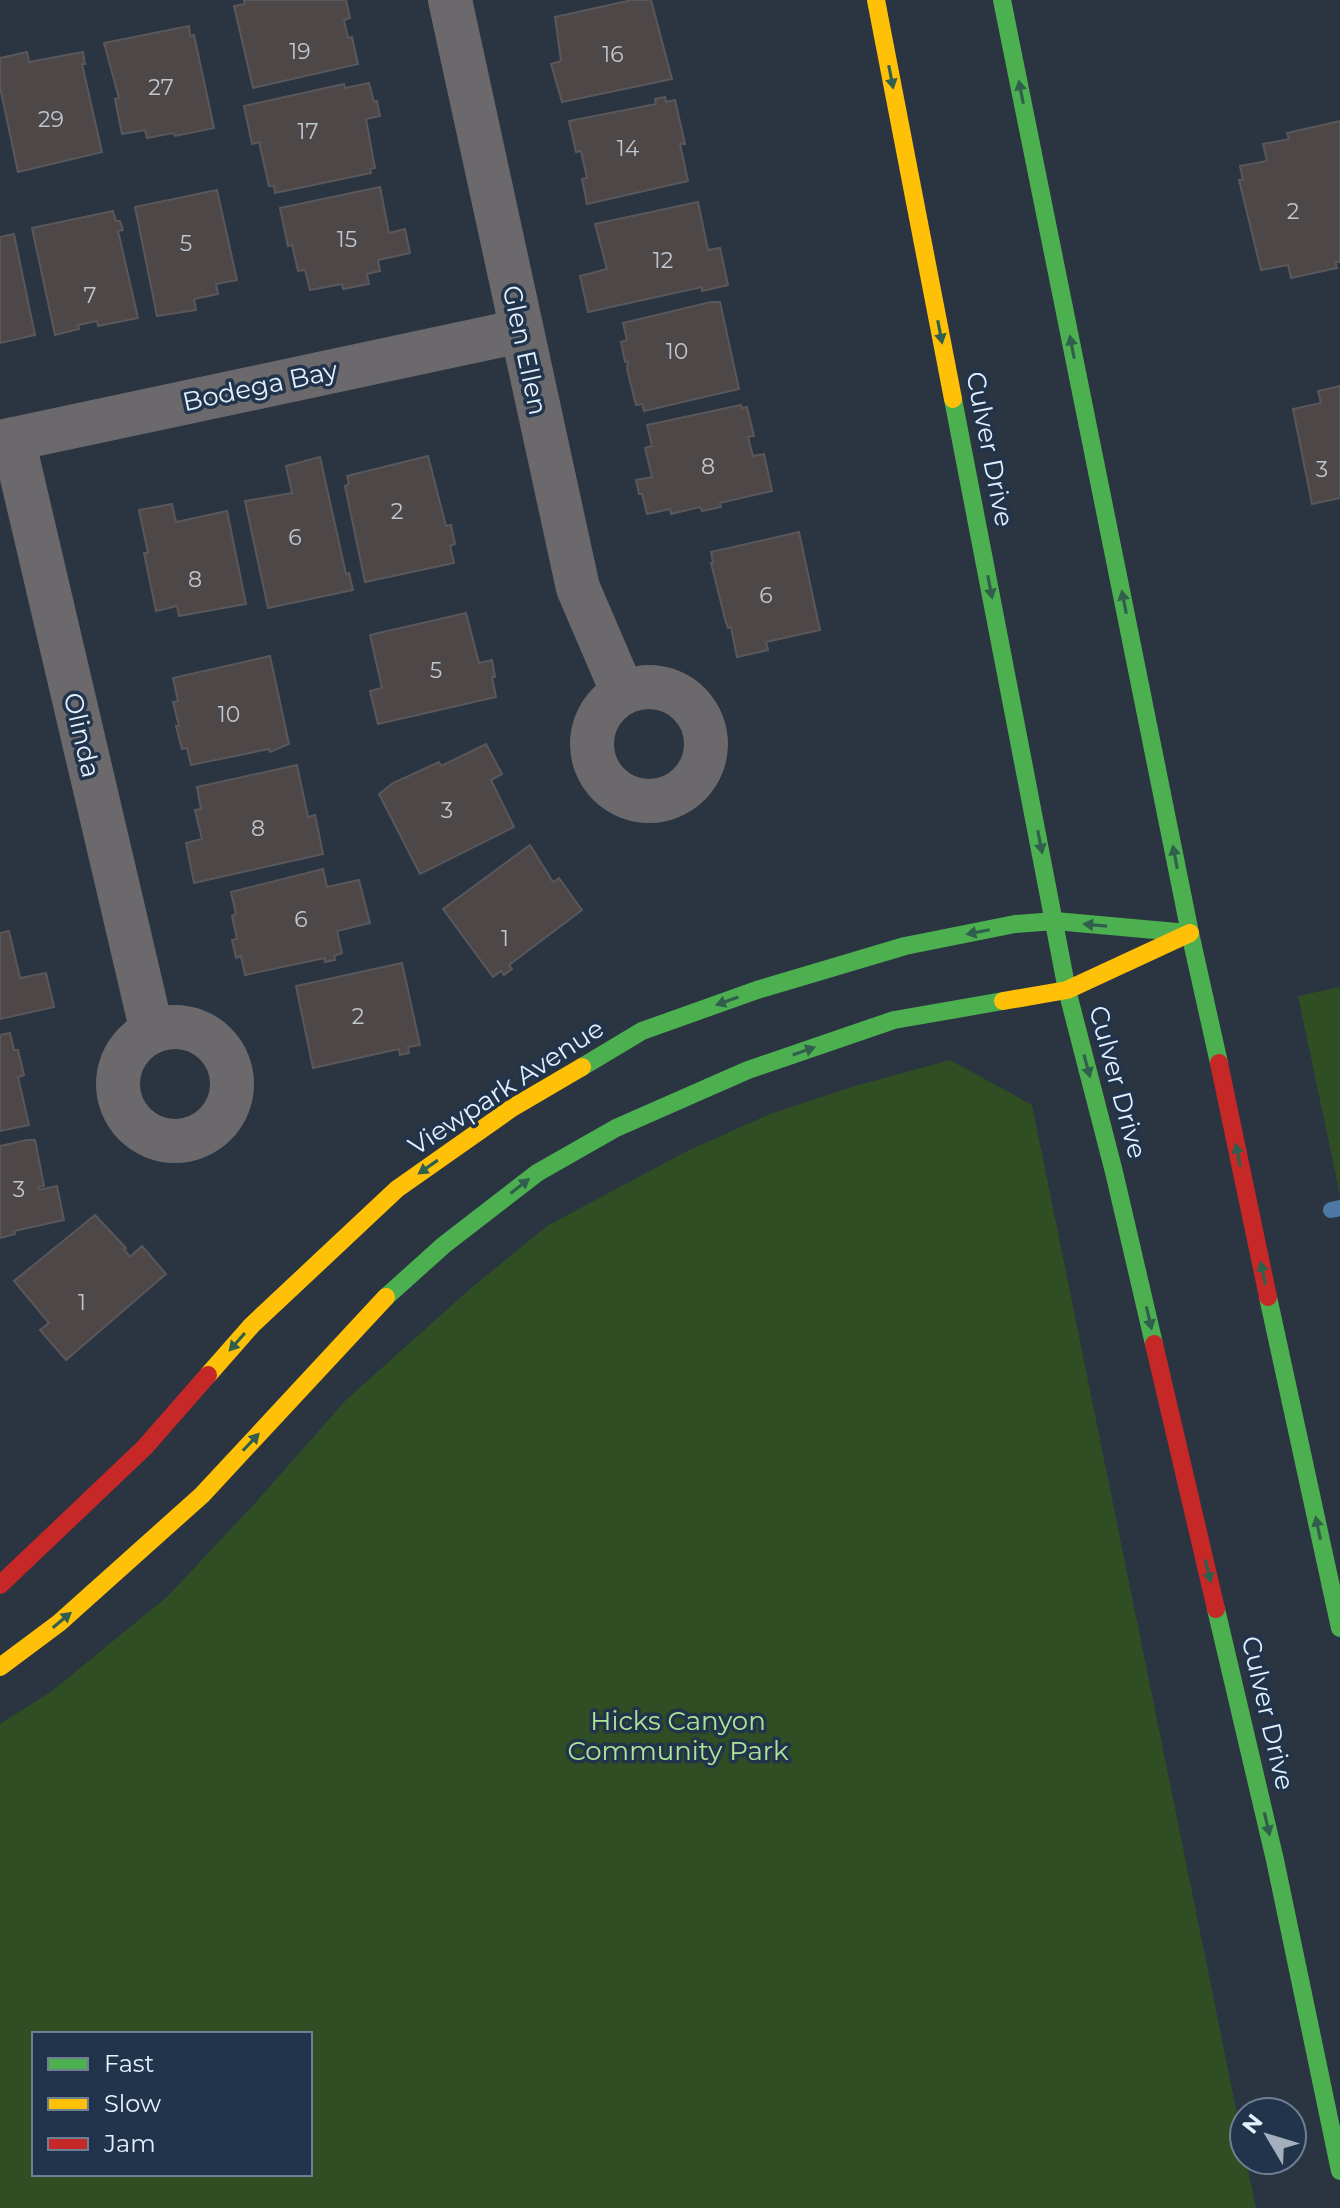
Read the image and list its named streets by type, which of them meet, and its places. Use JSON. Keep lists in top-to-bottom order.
{
  "streets": {
    "main road": ["Culver Drive", "Viewpark Avenue"],
    "street": ["Glen Ellen", "Bodega Bay", "Olinda"]
  },
  "crossings": [
    ["Glen Ellen", "Bodega Bay"],
    ["Bodega Bay", "Olinda"],
    ["Culver Drive", "Viewpark Avenue"]
  ],
  "parks": ["Hicks Canyon Community Park"],
  "house_numbers": [
    "19",
    "16",
    "27",
    "29",
    "17",
    "14",
    "2",
    "15",
    "5",
    "12",
    "7",
    "10",
    "8",
    "3",
    "2",
    "6",
    "8",
    "6",
    "5",
    "10",
    "3",
    "8",
    "6",
    "1",
    "2",
    "3",
    "1"
  ],
  "legend": ["Fast", "Slow", "Jam"],
  "north": "top left"
}
